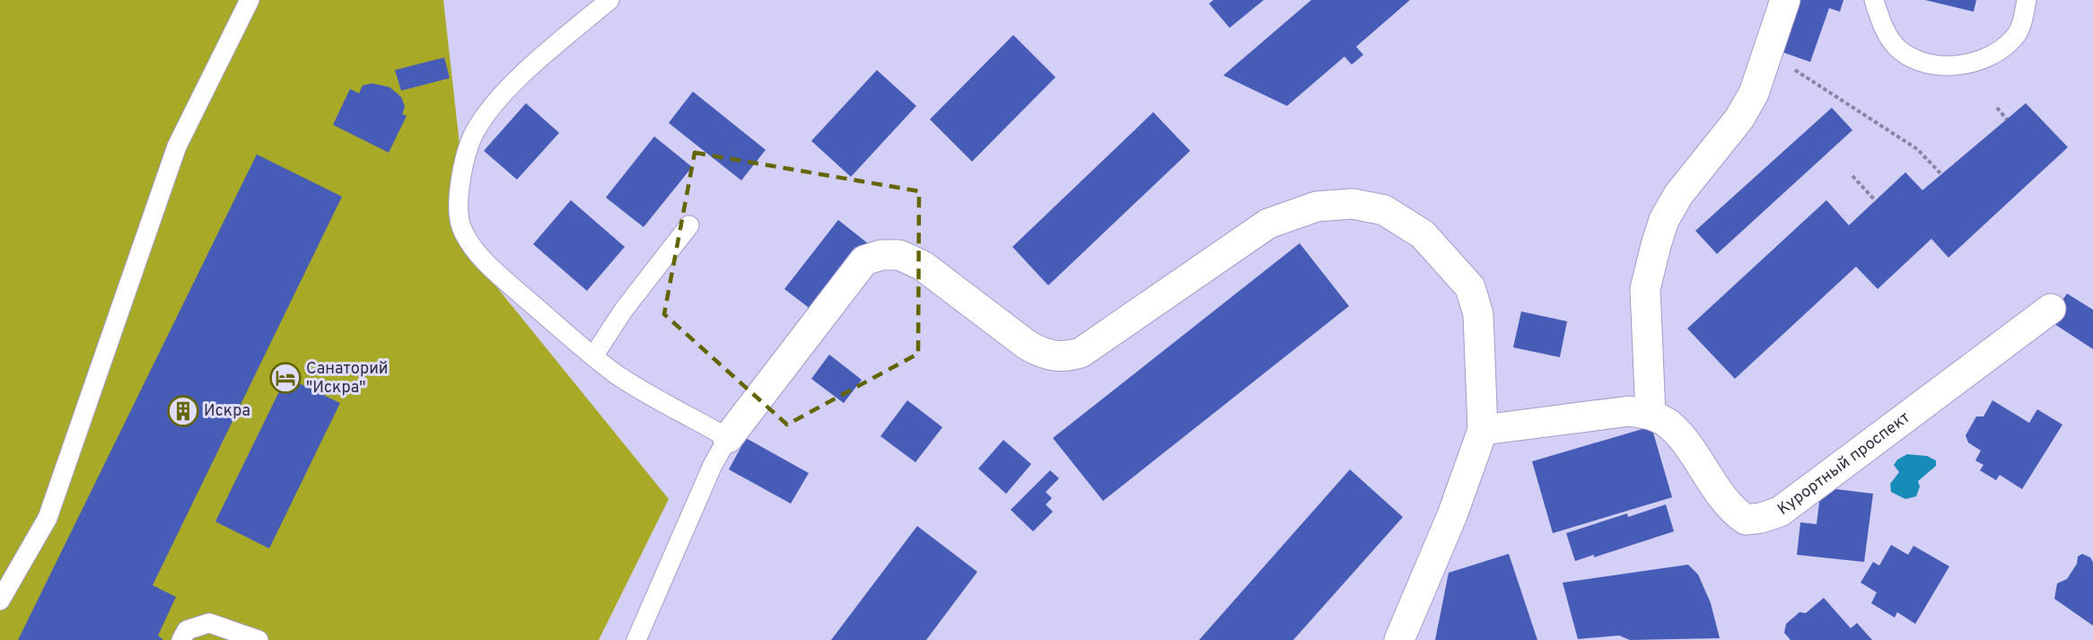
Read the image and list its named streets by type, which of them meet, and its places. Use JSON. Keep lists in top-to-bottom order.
{
  "streets": {
    "street": ["Курортный проспект"]
  },
  "places": {
    "hotel": ["Санаторий \"Искра\""],
    "building": ["Искра"]
  }
}
